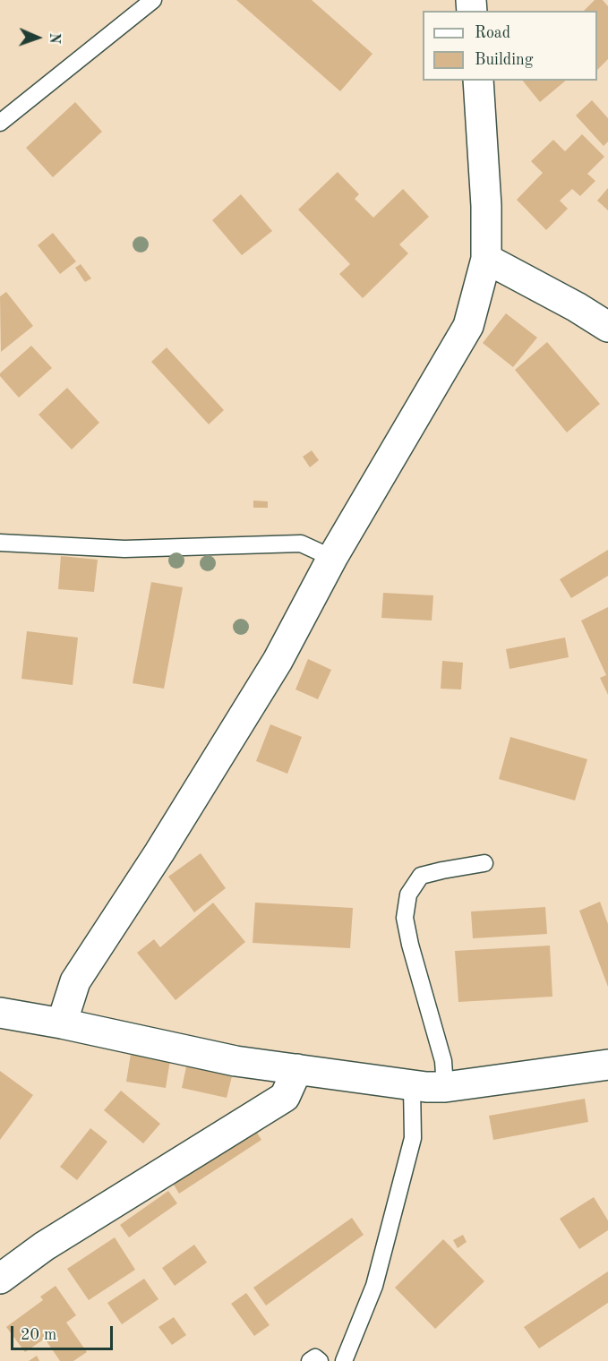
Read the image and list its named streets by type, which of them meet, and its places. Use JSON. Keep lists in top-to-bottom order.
{
  "legend": ["Road", "Building"],
  "scale_bar": "20 m",
  "north": "right"
}
